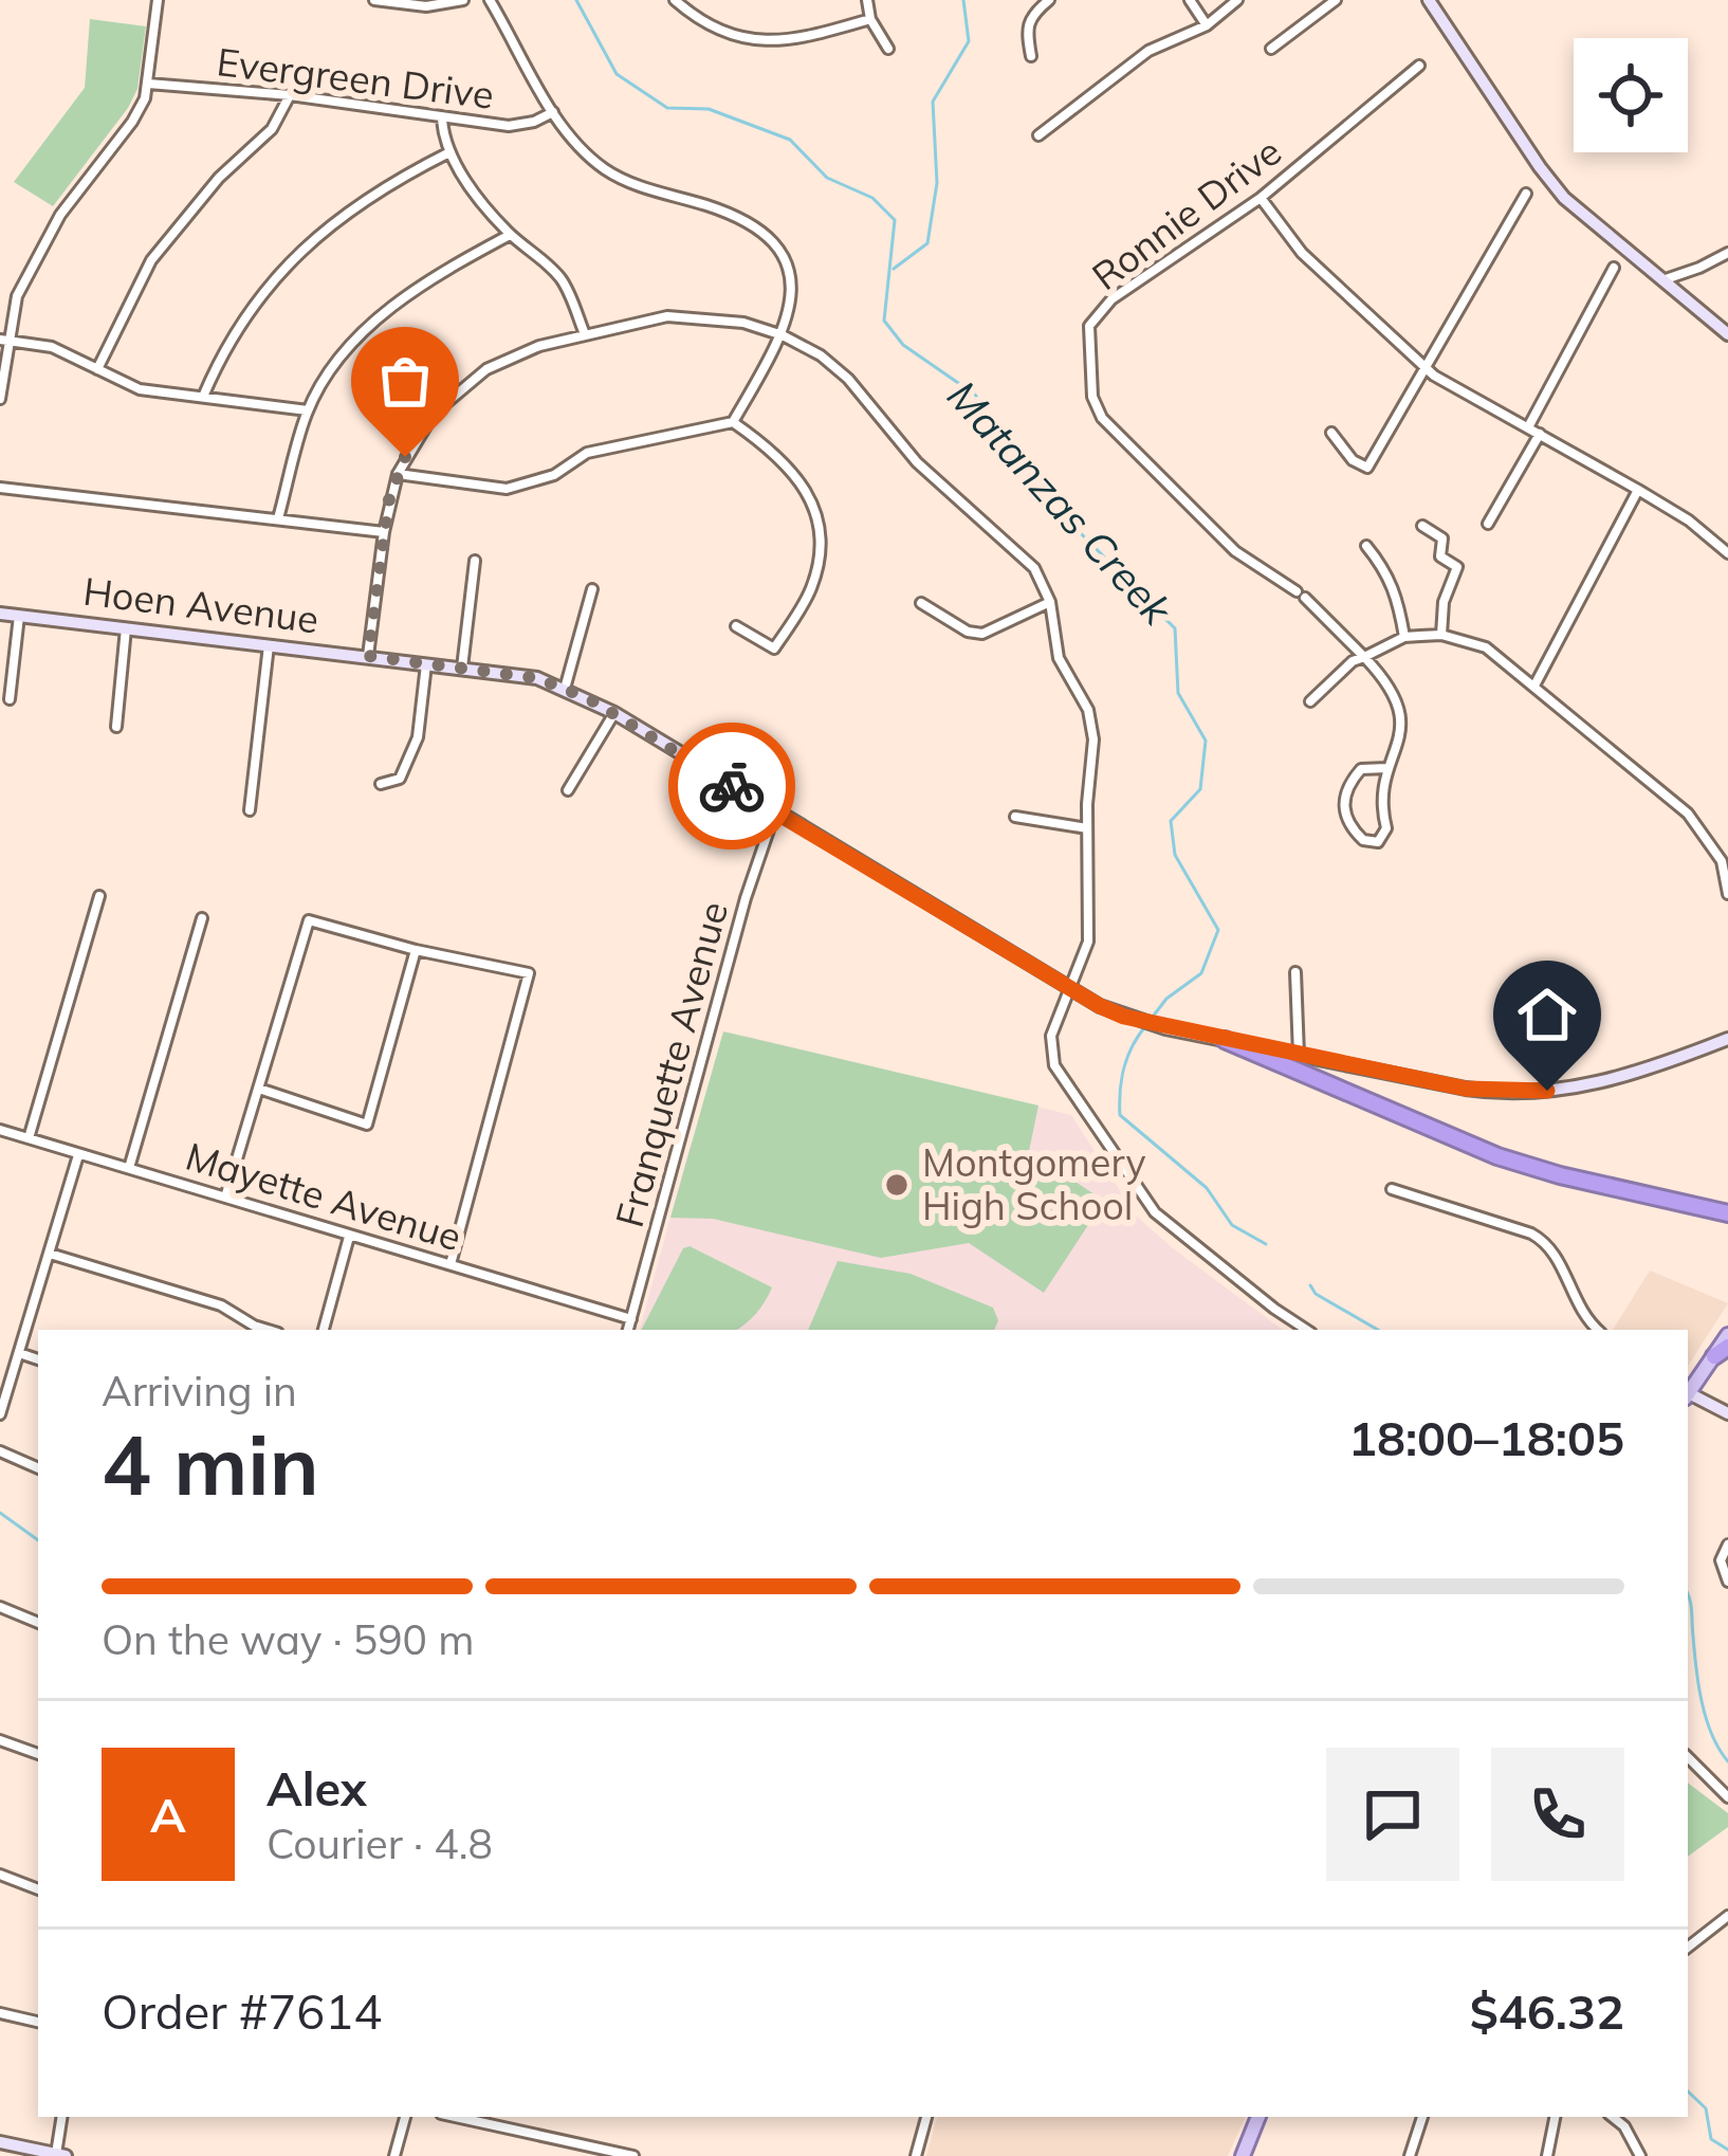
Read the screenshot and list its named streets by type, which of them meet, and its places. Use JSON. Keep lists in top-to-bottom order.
{
  "streets": {
    "street": [
      "Evergreen Drive",
      "Ronnie Drive",
      "Hoen Avenue",
      "Franquette Avenue",
      "Mayette Avenue"
    ]
  },
  "crossings": [
    ["Hoen Avenue", "Franquette Avenue"],
    ["Franquette Avenue", "Mayette Avenue"]
  ],
  "water": ["Matanzas Creek"],
  "places": ["Montgomery High School"],
  "page": {
    "heading": ["4 min", "Arriving in", "18:00–18:05"],
    "panel": [
      "Alex",
      "Courier · 4.8",
      "Order #7614",
      "$46.32"
    ],
    "bar": "On the way · 590 m",
    "round": "A"
  }
}
